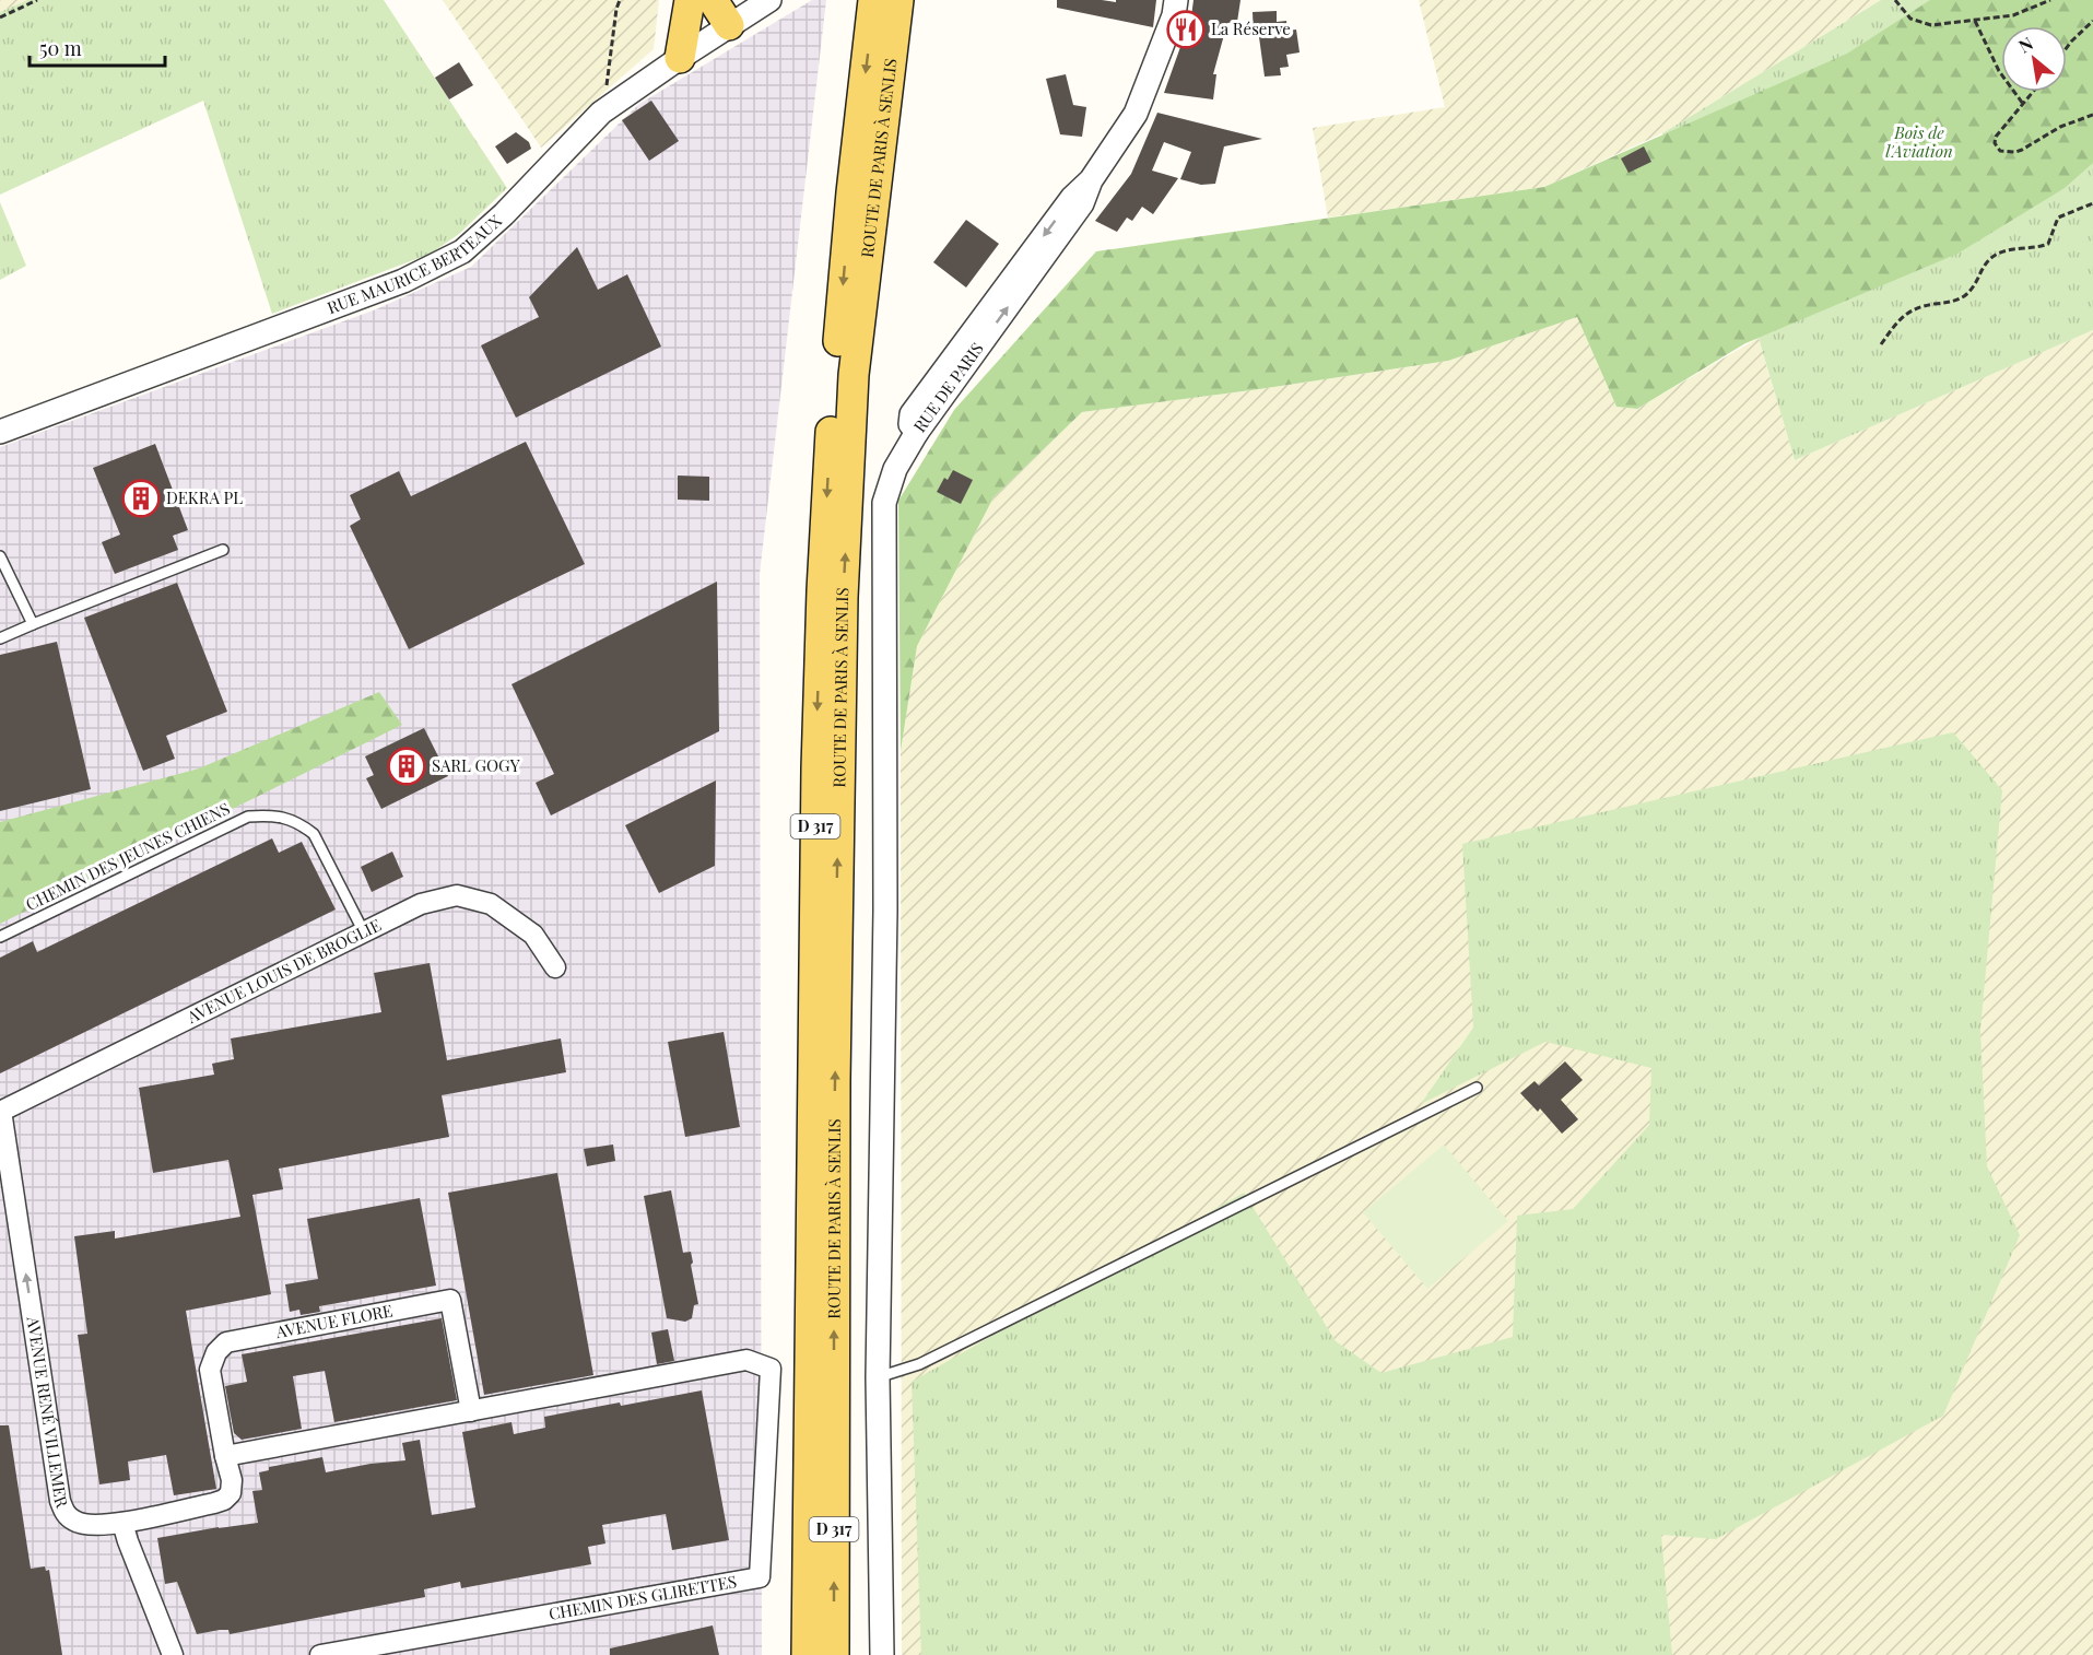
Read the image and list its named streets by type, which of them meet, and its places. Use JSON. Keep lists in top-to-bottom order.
{
  "streets": {
    "main road": ["ROUTE DE PARIS À SENLIS", "D 317"],
    "street": [
      "RUE MAURICE BERTEAUX",
      "RUE DE PARIS",
      "AVENUE LOUIS DE BROGLIE",
      "AVENUE FLORE",
      "AVENUE RENÉ VILLEMER",
      "CHEMIN DES GLIRETTES"
    ],
    "lane": ["CHEMIN DES JEUNES CHIENS"]
  },
  "crossings": [
    ["CHEMIN DES JEUNES CHIENS", "AVENUE LOUIS DE BROGLIE"],
    ["AVENUE LOUIS DE BROGLIE", "AVENUE RENÉ VILLEMER"],
    ["AVENUE FLORE", "AVENUE RENÉ VILLEMER"],
    ["AVENUE FLORE", "CHEMIN DES GLIRETTES"]
  ],
  "one_way": ["AVENUE RENÉ VILLEMER"],
  "parks": ["Bois de l'Aviation"],
  "places": {
    "restaurant": ["La Réserve"],
    "building": ["DEKRA PL", "SARL GOGY"]
  },
  "scale_bar": "50 m",
  "north": "top left"
}
